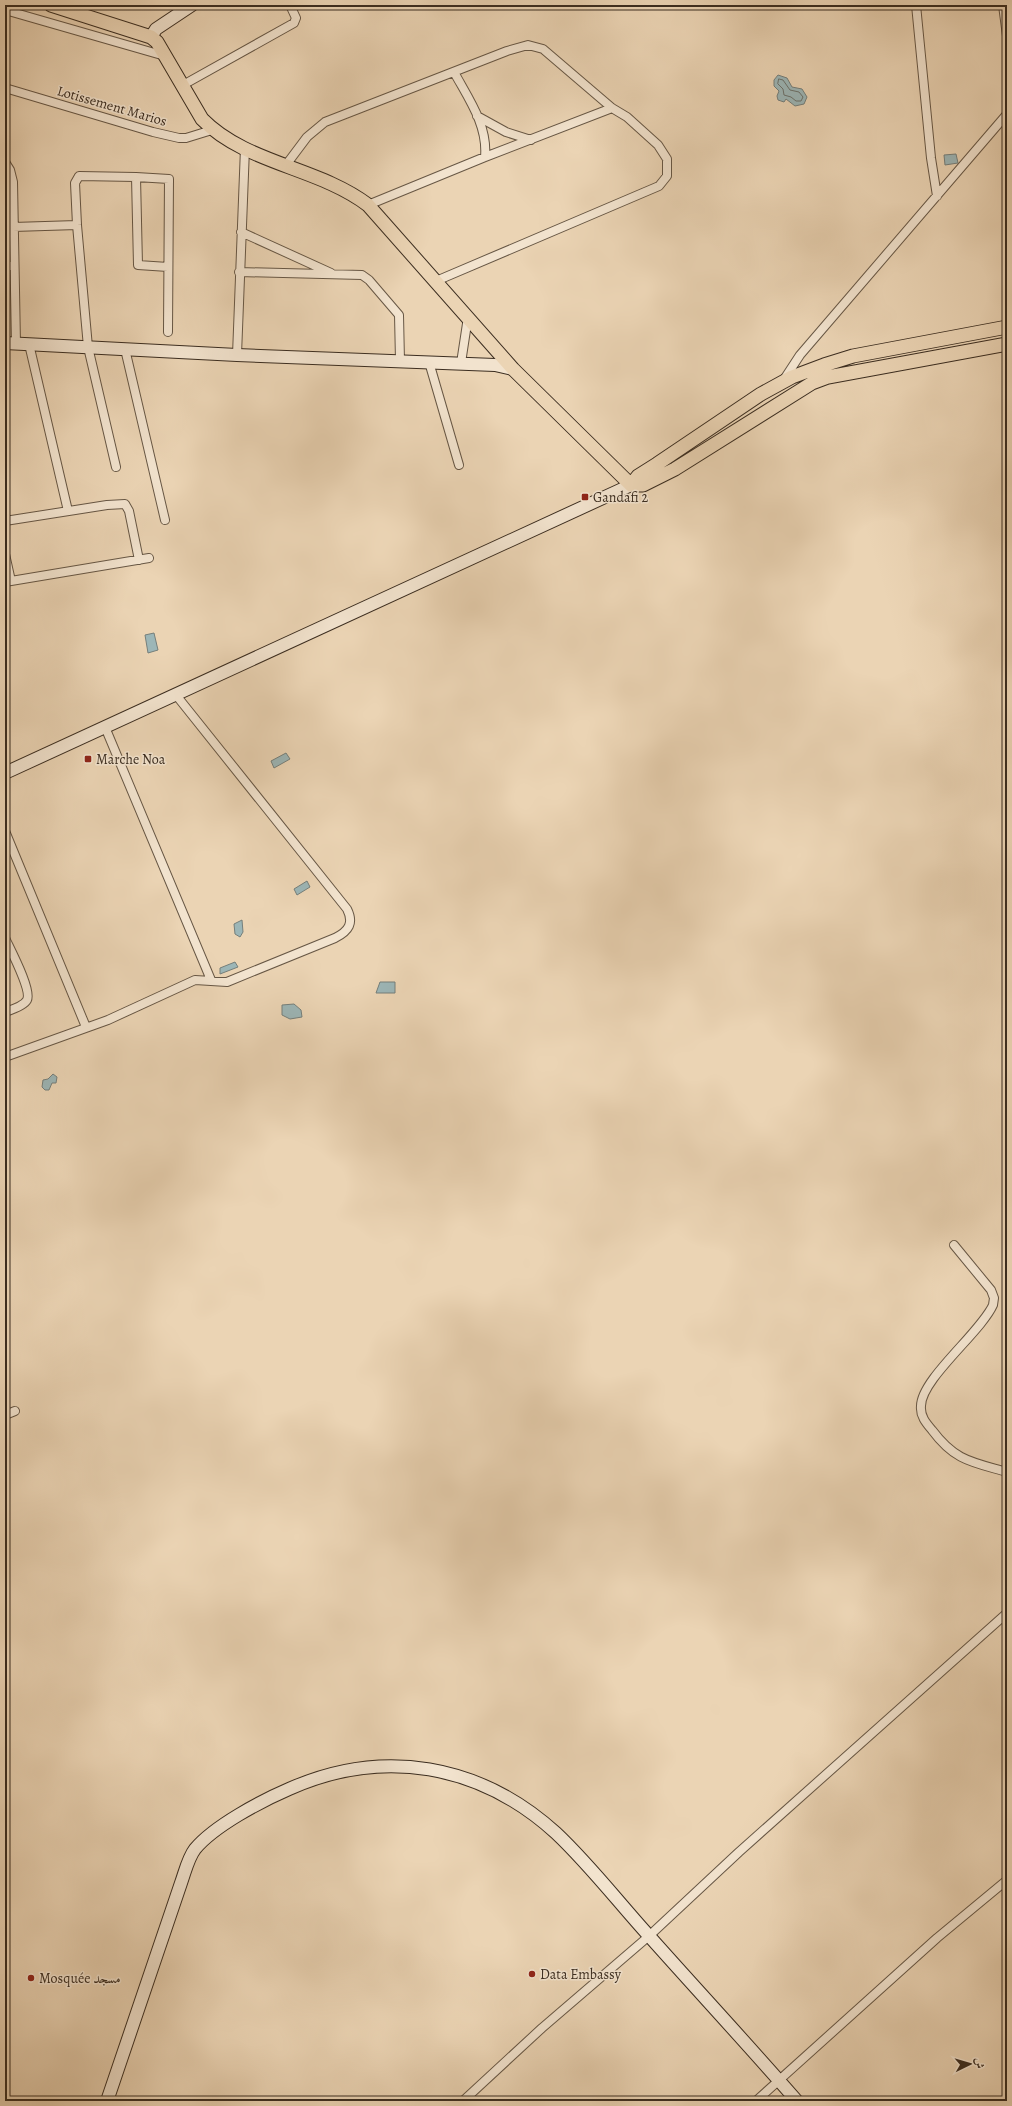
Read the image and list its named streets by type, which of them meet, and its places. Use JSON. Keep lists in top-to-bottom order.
{
  "streets": {
    "street": ["Lotissement Marios"]
  },
  "places": {
    "transit": ["Gandafi 2", "Marche Noa"],
    "other": ["Data Embassy", "Mosquée مسجد"]
  },
  "north": "right"
}
